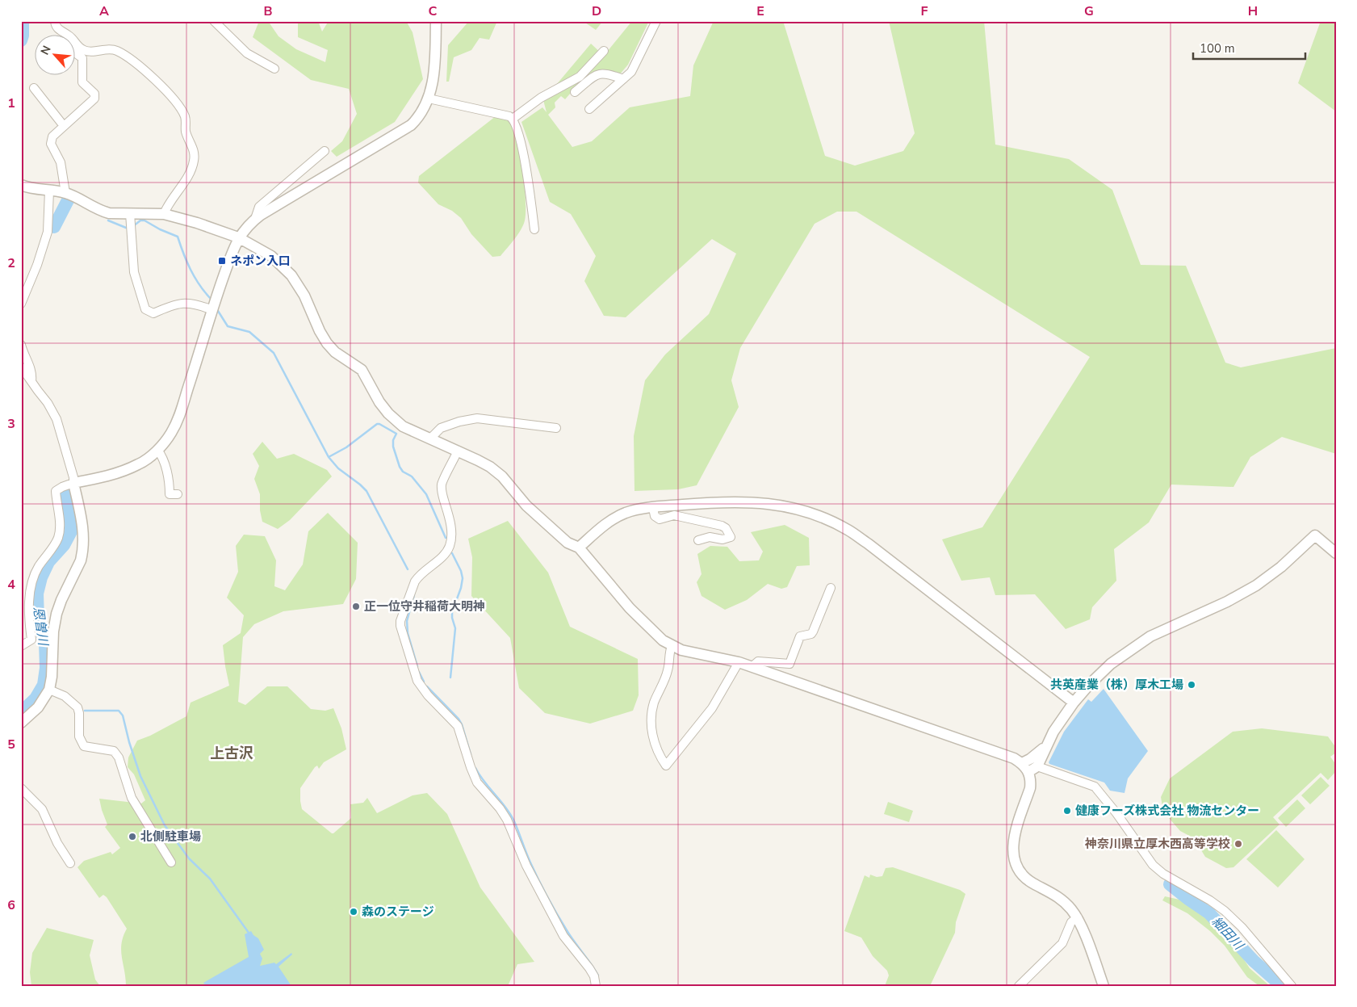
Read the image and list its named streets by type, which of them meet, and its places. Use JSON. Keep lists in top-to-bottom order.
{
  "districts": ["上古沢"],
  "water": ["恩曽川", "細田川"],
  "places": {
    "transit": ["ネポン入口"],
    "other": [
      "正一位守井稲荷大明神",
      "共英産業（株）厚木工場",
      "健康フーズ株式会社 物流センター",
      "北側駐車場",
      "神奈川県立厚木西高等学校",
      "森のステージ"
    ]
  },
  "scale_bar": "100 m",
  "north": "top left",
  "grid": {
    "columns": [
      "A",
      "B",
      "C",
      "D",
      "E",
      "F",
      "G",
      "H"
    ],
    "rows": [
      "1",
      "2",
      "3",
      "4",
      "5",
      "6"
    ]
  }
}
